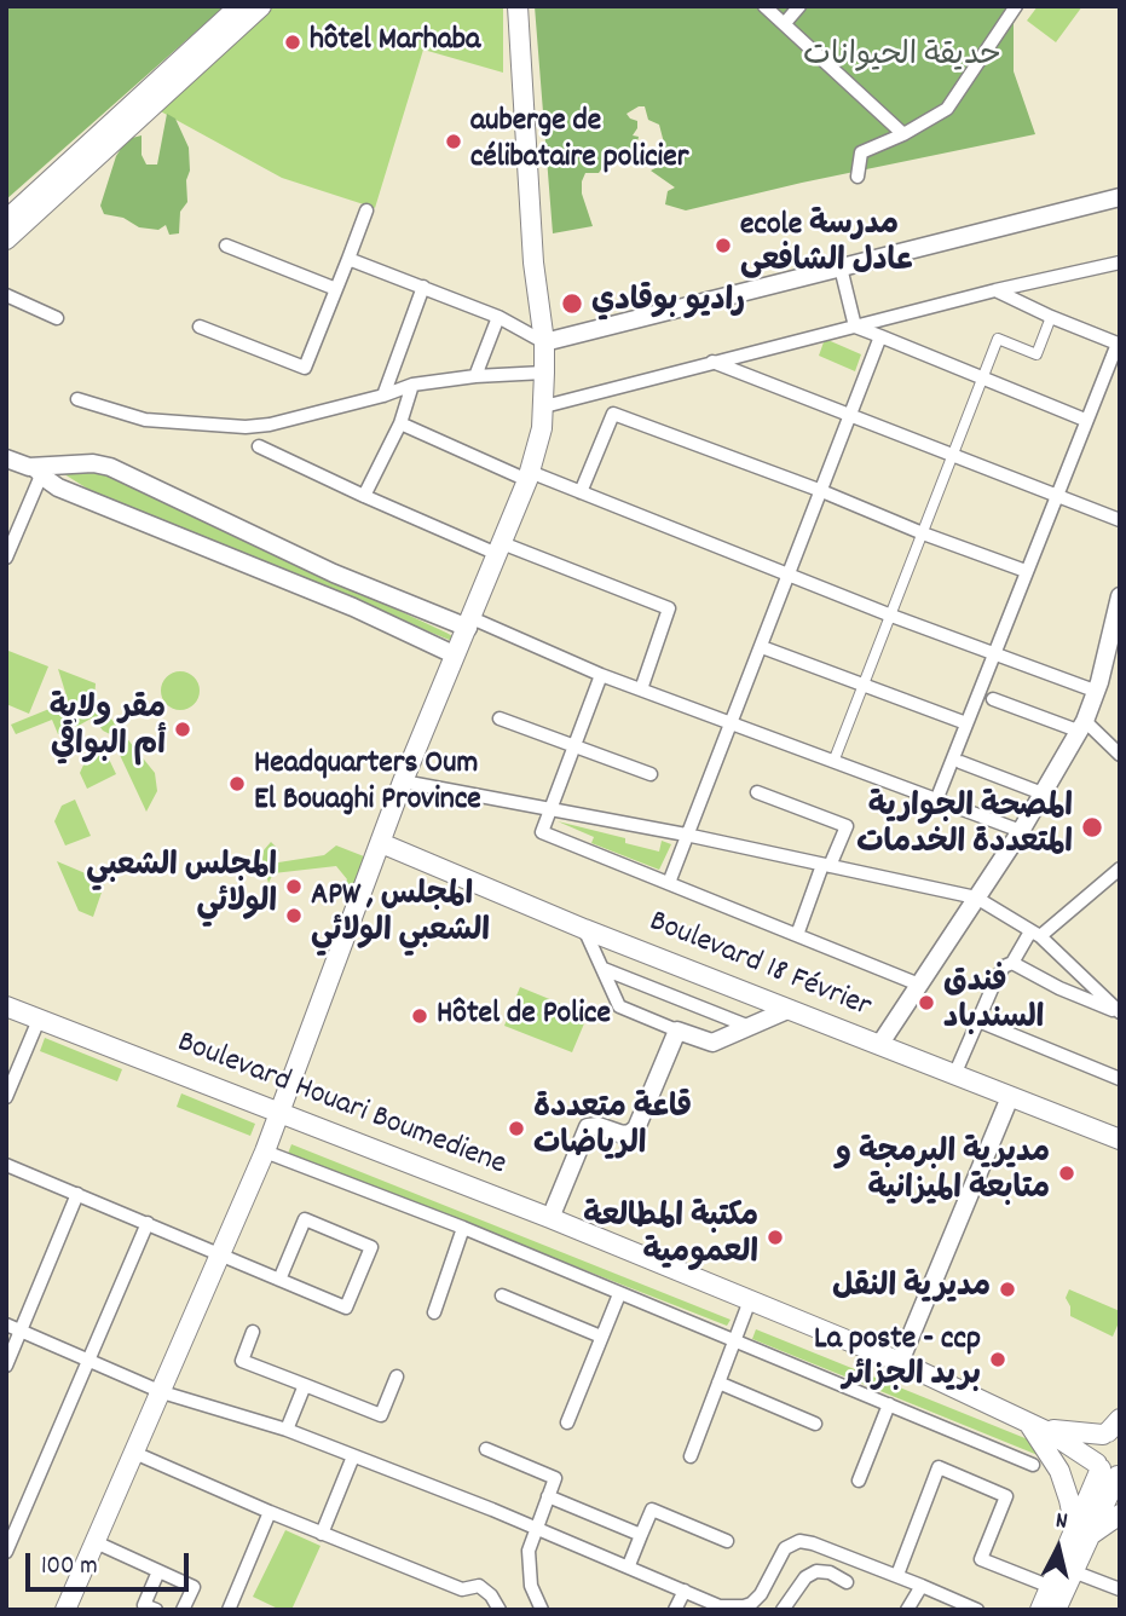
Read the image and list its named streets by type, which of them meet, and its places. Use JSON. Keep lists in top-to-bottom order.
{
  "streets": {
    "main road": ["Boulevard 18 Février", "Boulevard Houari Boumediene"]
  },
  "parks": ["حديقة الحيوانات"],
  "places": [
    "hôtel Marhaba",
    "auberge de célibataire policier",
    "ecole مدرسة عادل الشافعى",
    "راديو بوقادي",
    "مقر ولاية أم البواقي",
    "Headquarters Oum El Bouaghi Province",
    "المصحة الجوارية المتعددة الخدمات",
    "المجلس الشعبي الولائي",
    "APW , المجلس الشعبي الولائي",
    "فندق السندباد",
    "Hôtel de Police",
    "قاعة متعددة الرياضات",
    "مديرية البرمجة و متابعة الميزانية",
    "مكتبة المطالعة العمومية",
    "مديرية النقل",
    "La poste - ccp بريد الجزائر"
  ],
  "scale_bar": "100 m",
  "north": "top"
}
